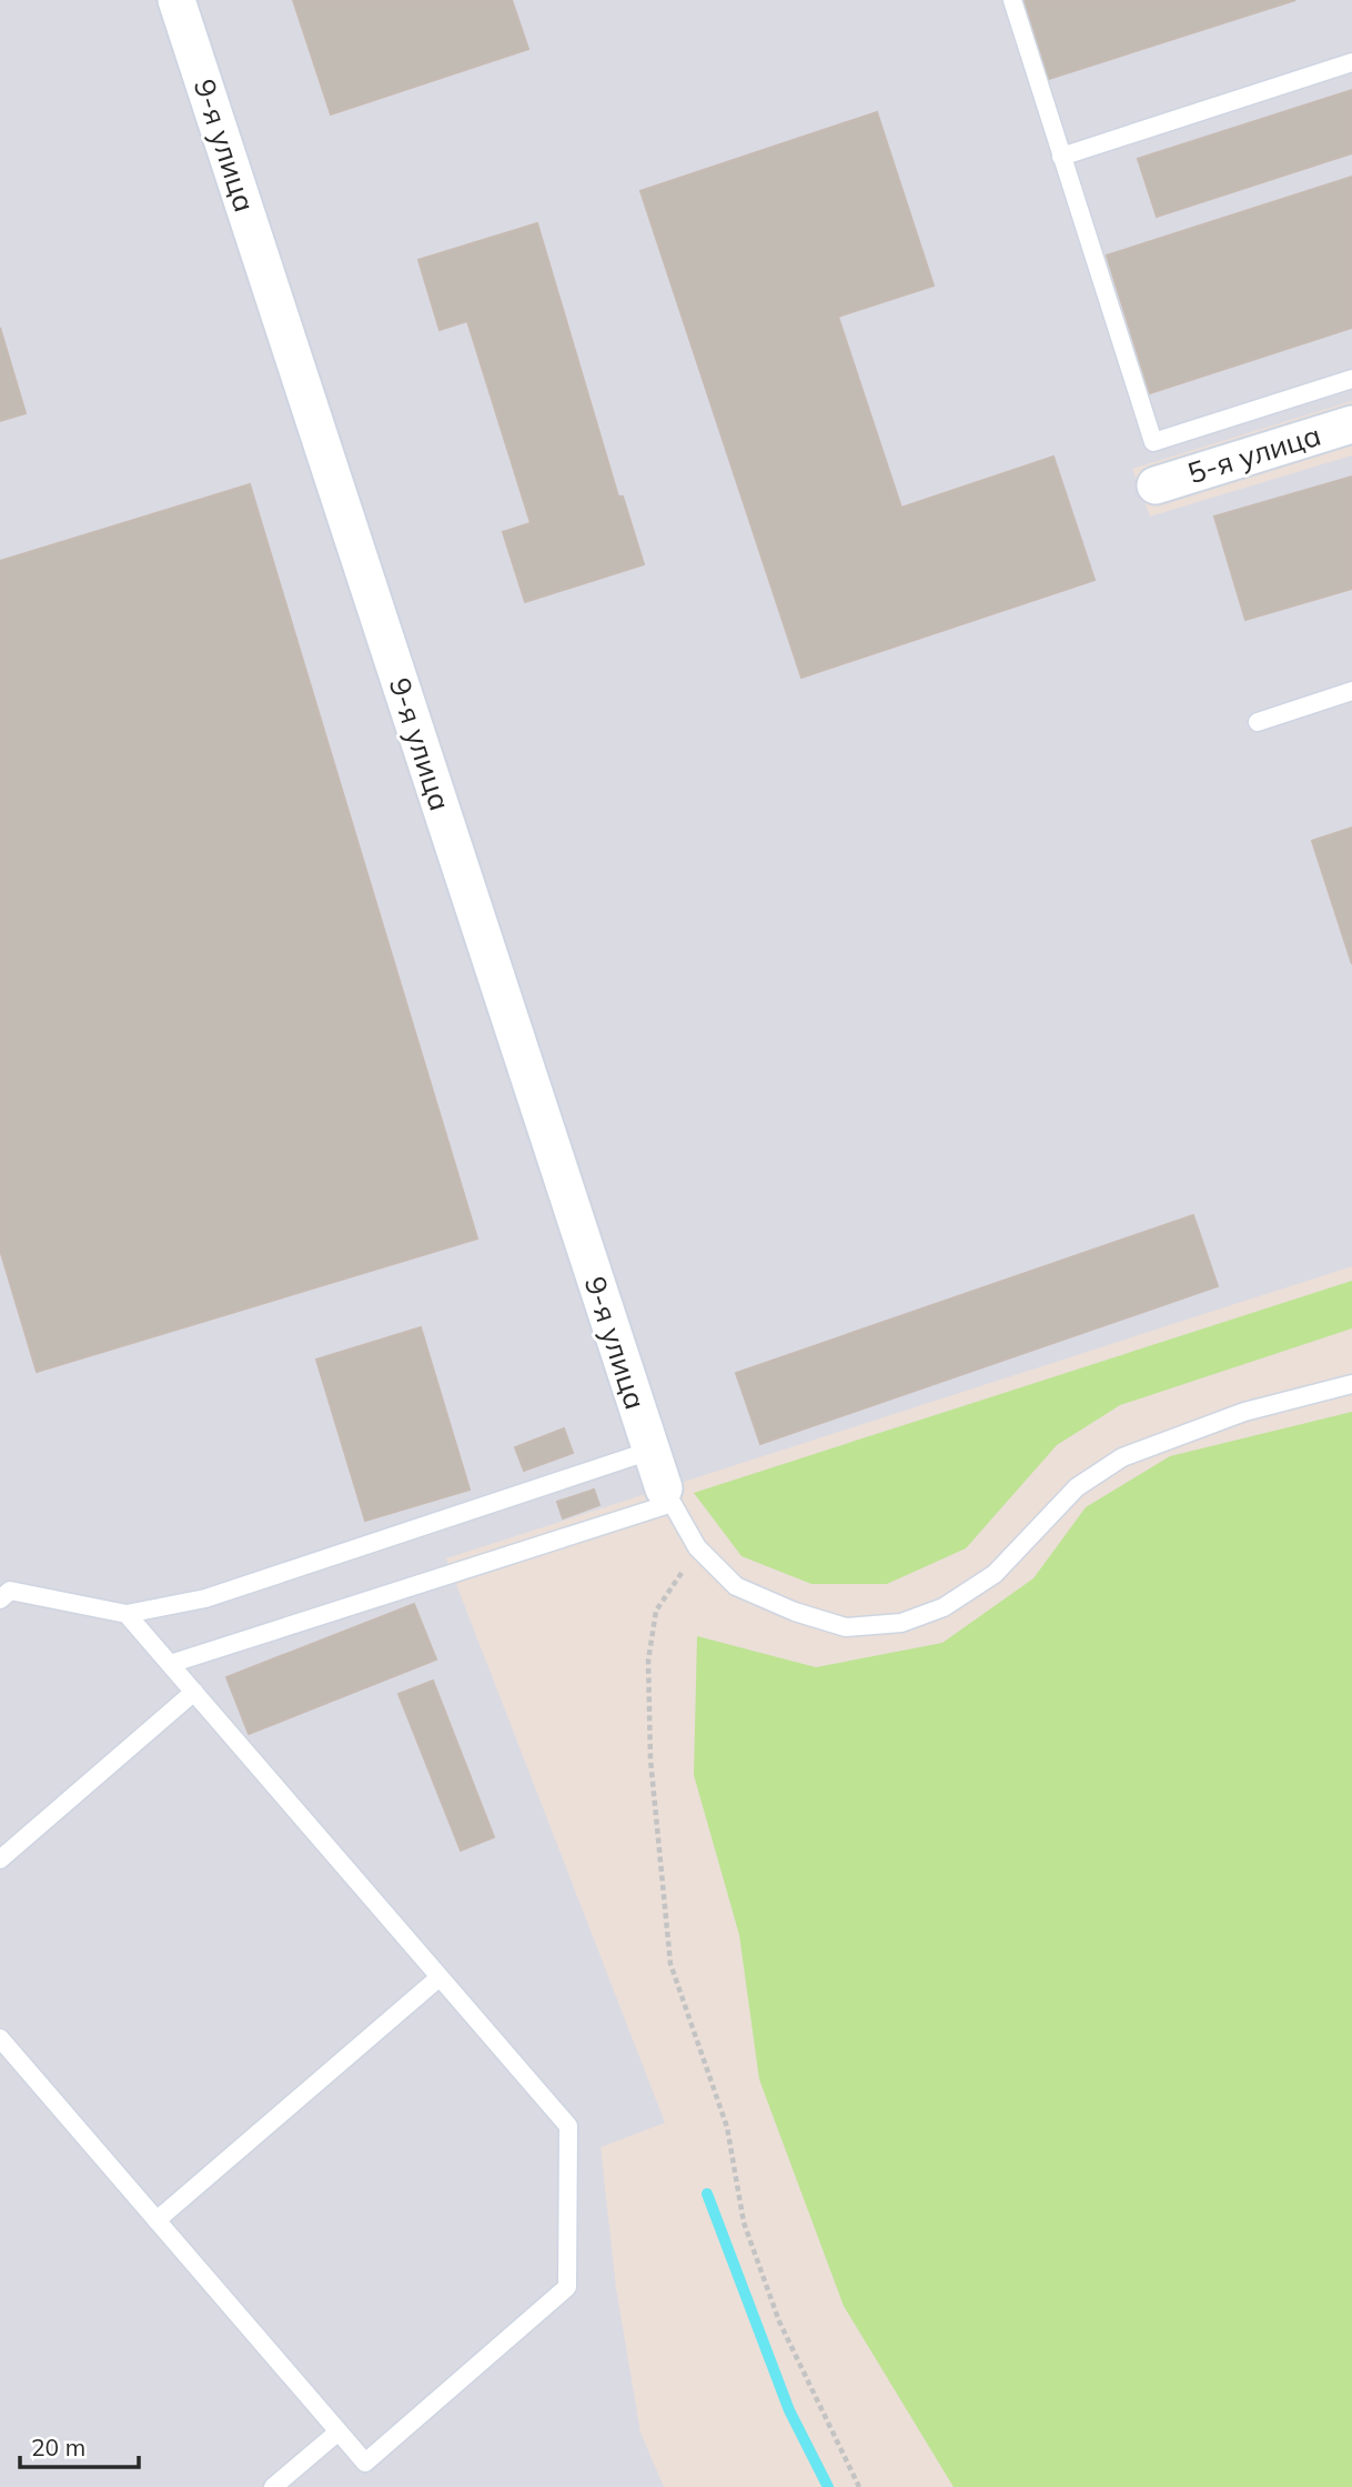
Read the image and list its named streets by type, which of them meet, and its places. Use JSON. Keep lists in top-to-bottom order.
{
  "streets": {
    "street": ["9-я улица", "5-я улица"]
  },
  "scale_bar": "20 m"
}
